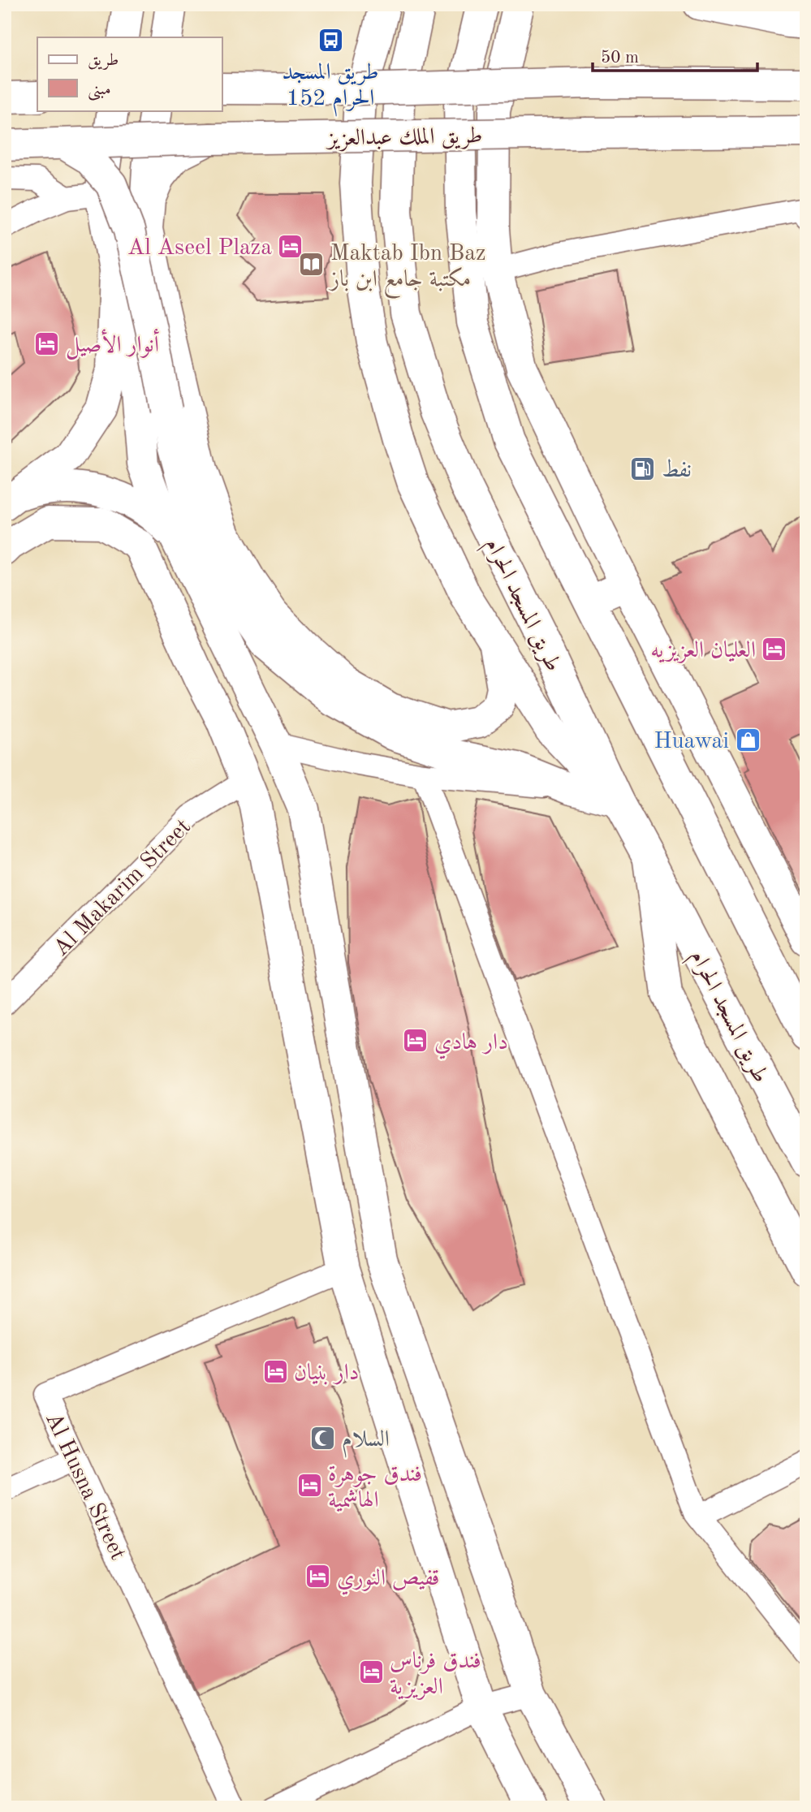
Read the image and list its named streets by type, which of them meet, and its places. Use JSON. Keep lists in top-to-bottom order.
{
  "streets": {
    "street": [
      "طريق الملك عبدالعزيز",
      "طريق المسجد الحرام",
      "Al Makarim Street",
      "Al Husna Street"
    ]
  },
  "places": {
    "bus stop": ["طريق المسجد الحرام 152"],
    "hotel": [
      "Al Aseel Plaza",
      "أنوار الأصيل",
      "العليان العزيزيه",
      "دار هادي",
      "دار بنيان",
      "فندق جوهرة الهاشمية",
      "قفيص النوري",
      "فندق فرناس العزيزية"
    ],
    "library": ["Maktab Ibn Baz مكتبة جامع ابن باز"],
    "fuel station": ["نفط"],
    "shop": ["Huawai"],
    "mosque": ["السلام"]
  },
  "legend": ["طريق", "مبنى"],
  "scale_bar": "50 m"
}
